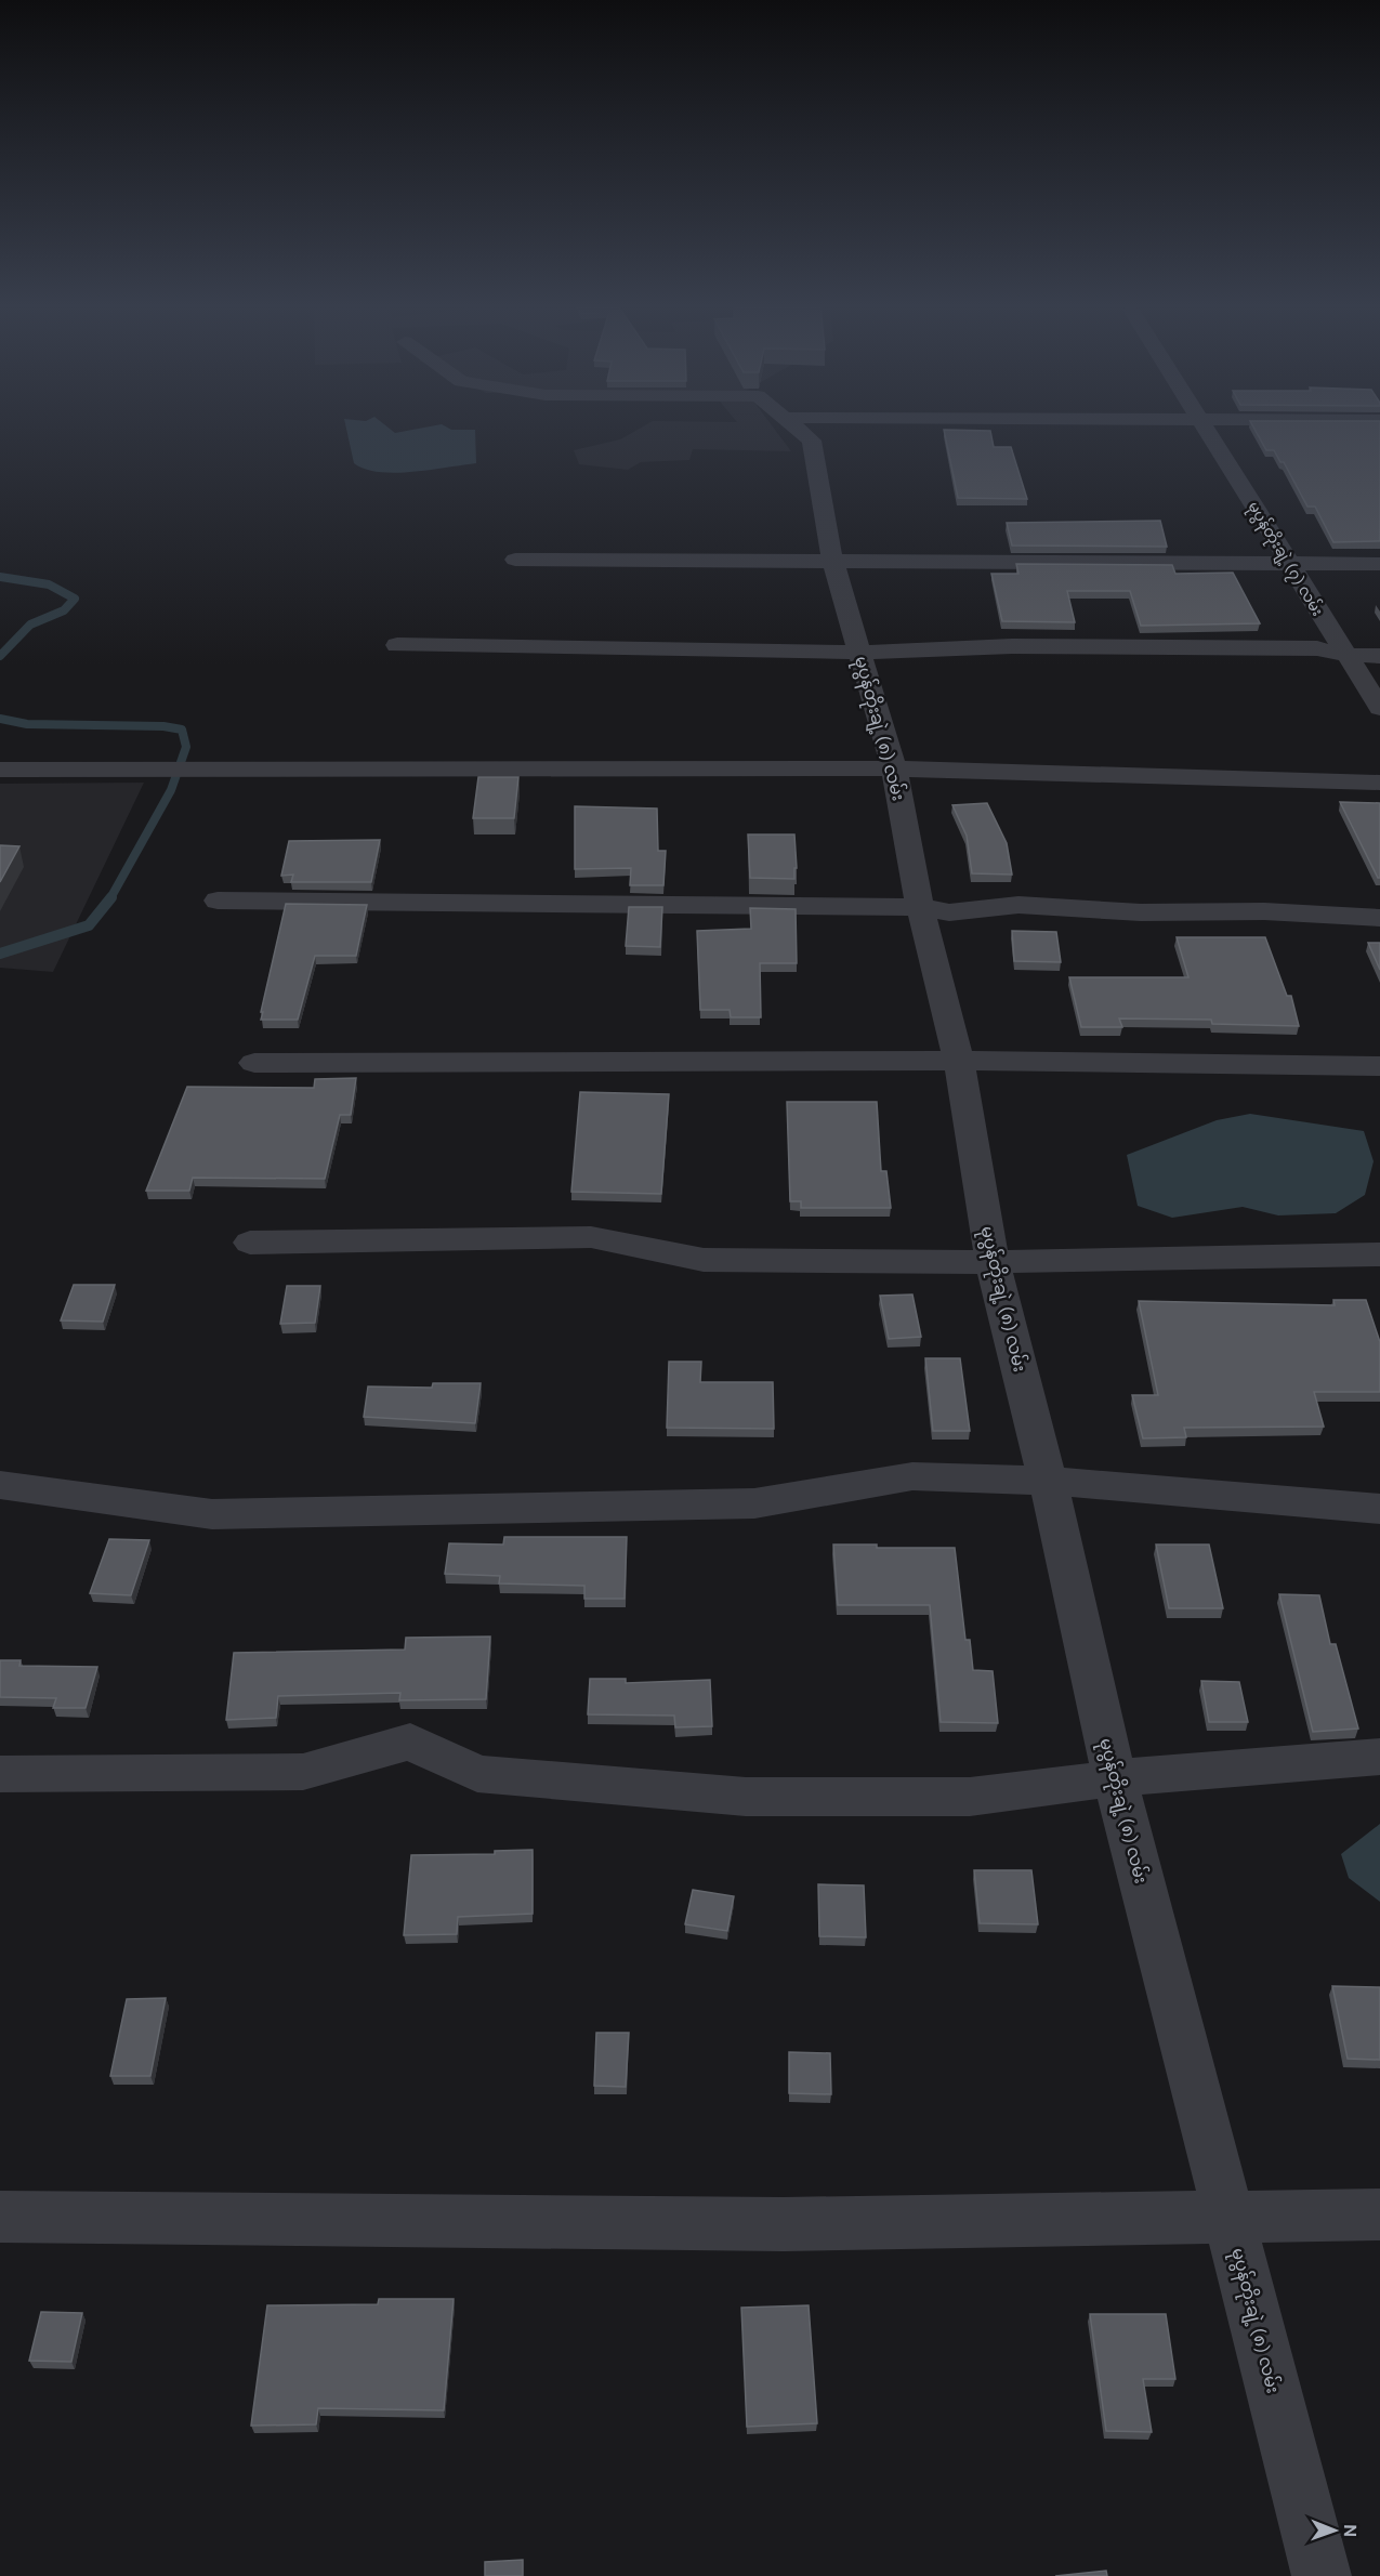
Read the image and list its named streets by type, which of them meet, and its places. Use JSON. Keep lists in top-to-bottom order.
{
  "streets": {
    "street": ["မုပွန်တိုးချဲ့ (၇) လမ်း", "မုပွန်တိုးချဲ့ (၈) လမ်း"]
  },
  "north": "right"
}
